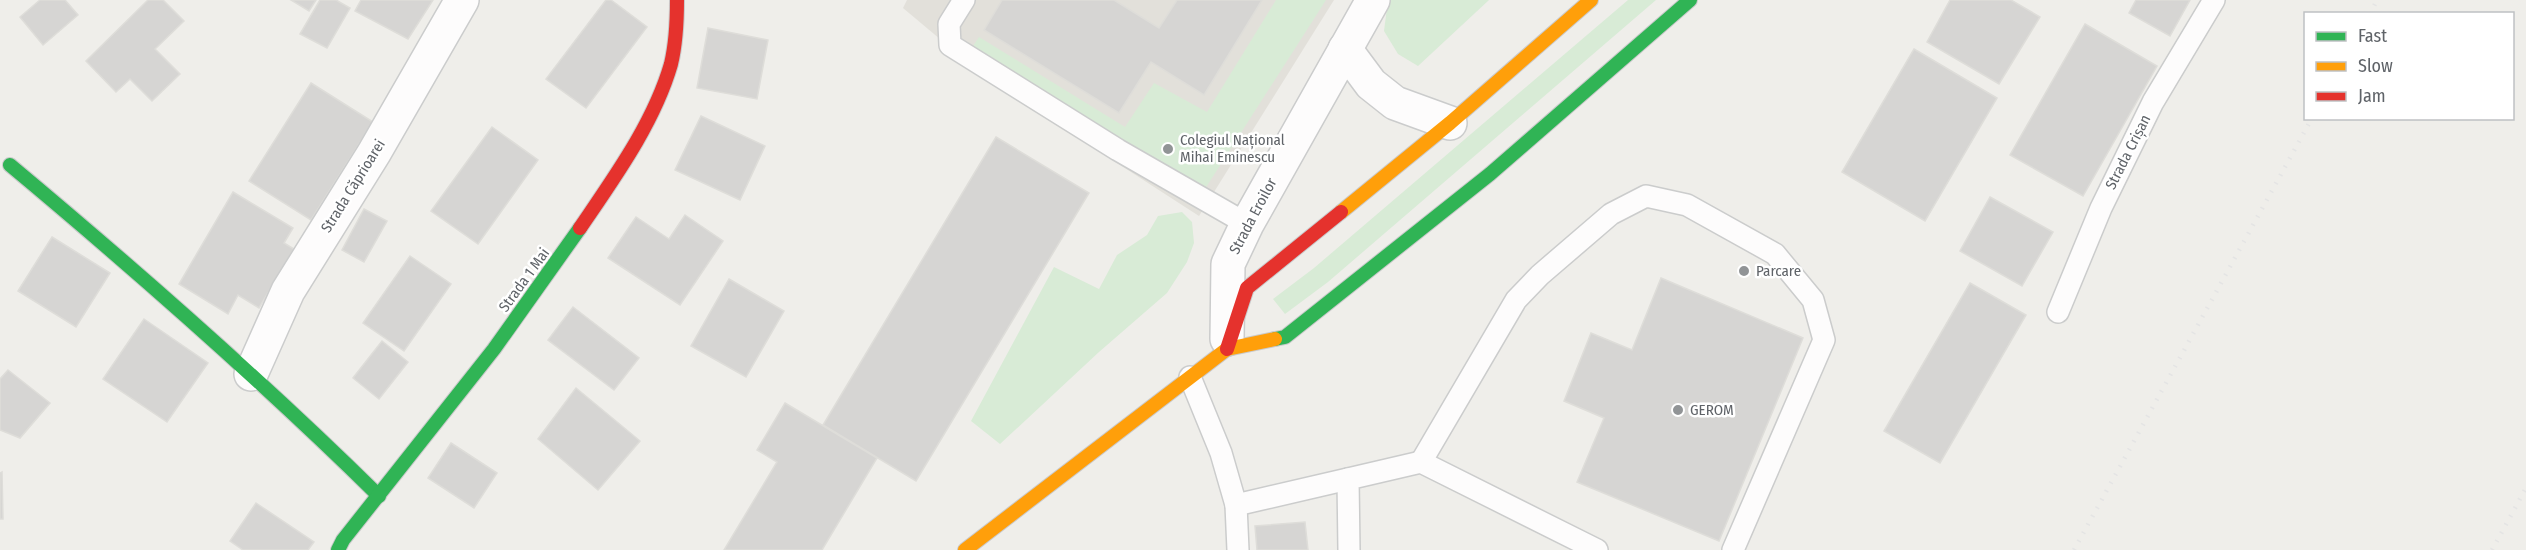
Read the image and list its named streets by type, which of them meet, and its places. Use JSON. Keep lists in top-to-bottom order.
{
  "streets": {
    "main road": ["Strada 1 Mai"],
    "street": ["Strada Căprioarei", "Strada Eroilor"],
    "lane": ["Strada Crișan"]
  },
  "places": ["Colegiul Național Mihai Eminescu", "Parcare", "GEROM"],
  "legend": ["Fast", "Slow", "Jam"]
}
